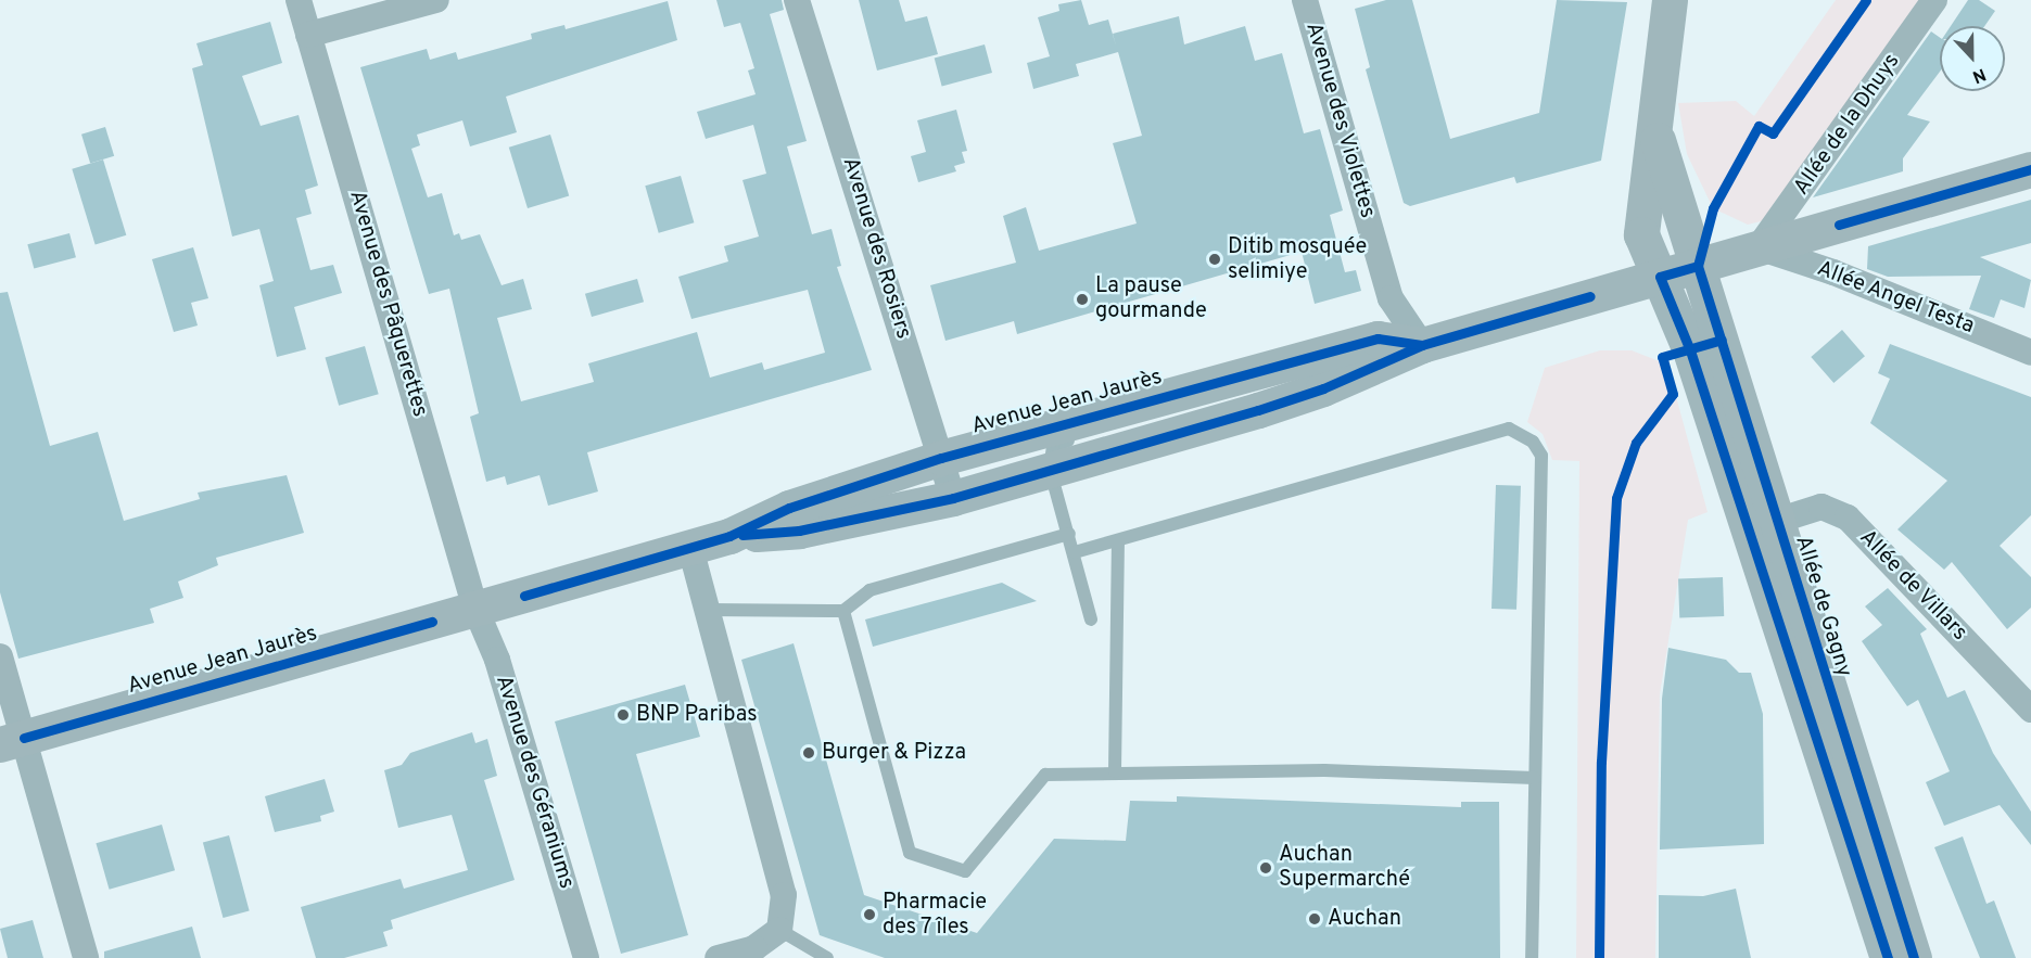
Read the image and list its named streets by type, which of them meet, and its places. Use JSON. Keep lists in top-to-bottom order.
{
  "streets": {
    "main road": ["Avenue Jean Jaurès", "Allée de Gagny"],
    "street": [
      "Avenue des Violettes",
      "Allée de la Dhuys",
      "Avenue des Rosiers",
      "Allée Angel Testa",
      "Avenue des Pâquerettes",
      "Allée de Villars",
      "Avenue des Géraniums"
    ]
  },
  "crossings": [
    ["Avenue des Violettes", "Avenue Jean Jaurès"],
    ["Allée de la Dhuys", "Allée Angel Testa"],
    ["Allée de la Dhuys", "Avenue Jean Jaurès"],
    ["Avenue des Rosiers", "Avenue Jean Jaurès"],
    ["Allée Angel Testa", "Avenue Jean Jaurès"],
    ["Avenue des Pâquerettes", "Avenue Jean Jaurès"],
    ["Avenue des Pâquerettes", "Avenue des Géraniums"],
    ["Avenue Jean Jaurès", "Allée de Gagny"],
    ["Avenue Jean Jaurès", "Avenue des Géraniums"],
    ["Allée de Villars", "Allée de Gagny"]
  ],
  "places": [
    "Ditib mosquée selimiye",
    "La pause gourmande",
    "BNP Paribas",
    "Burger & Pizza",
    "Auchan Supermarché",
    "Pharmacie des 7 îles",
    "Auchan"
  ],
  "north": "bottom"
}
